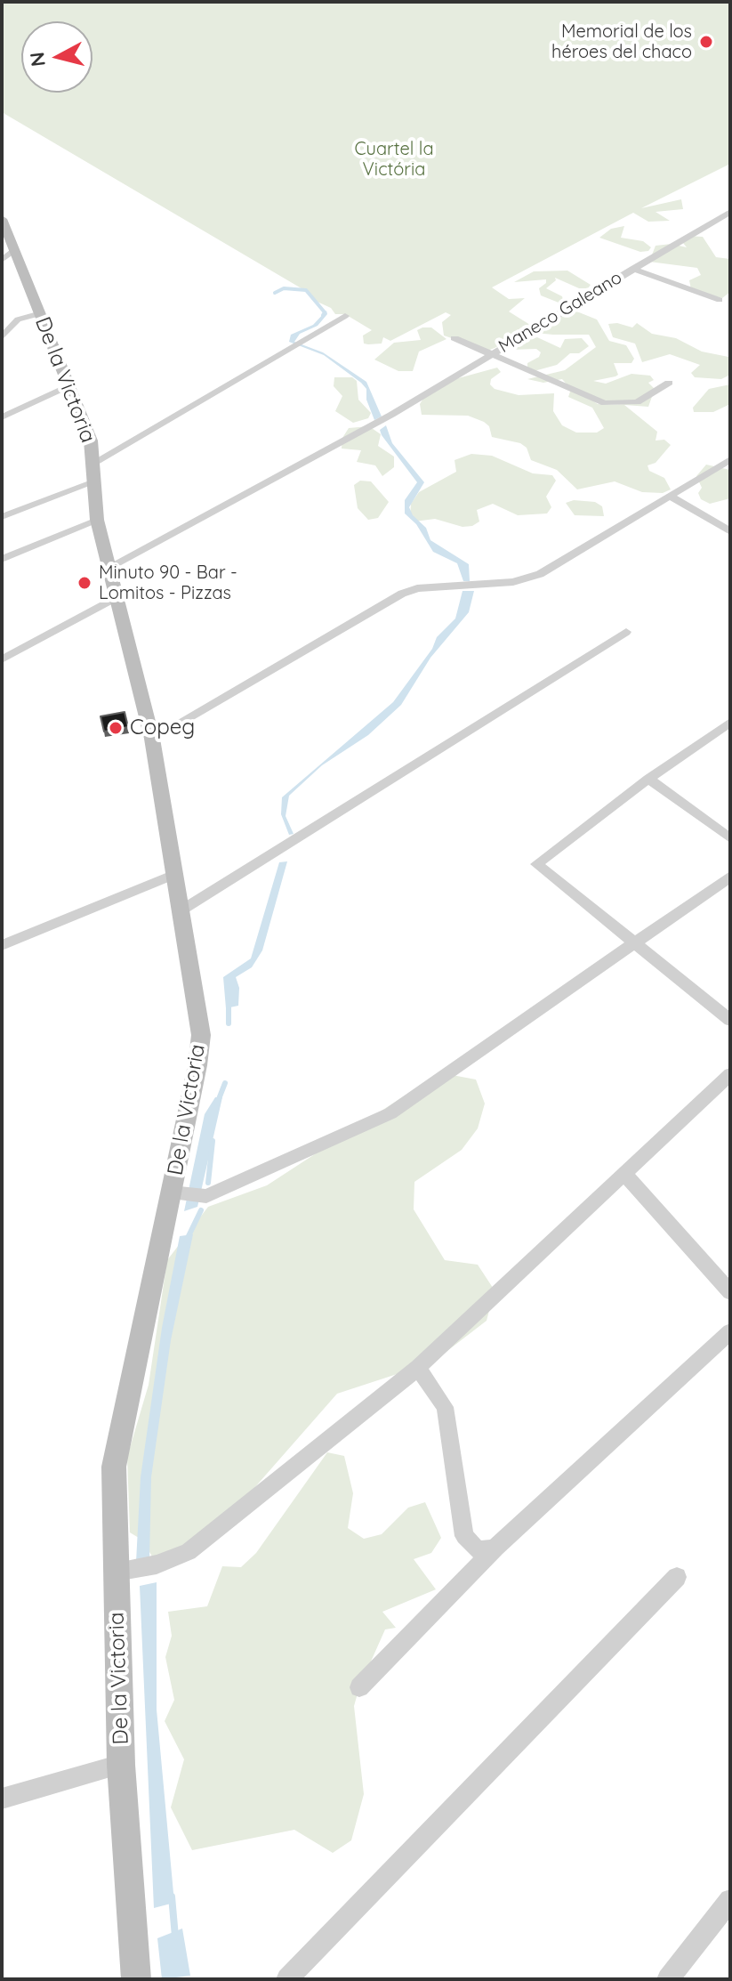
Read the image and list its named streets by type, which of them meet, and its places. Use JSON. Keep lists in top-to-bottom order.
{
  "streets": {
    "main road": ["De la Victoria"],
    "street": ["Maneco Galeano"]
  },
  "crossings": [
    ["Maneco Galeano", "De la Victoria"]
  ],
  "parks": ["Cuartel la Victória"],
  "places": ["Memorial de los héroes del chaco", "Minuto 90 - Bar - Lomitos - Pizzas", "Copeg"],
  "north": "left"
}
